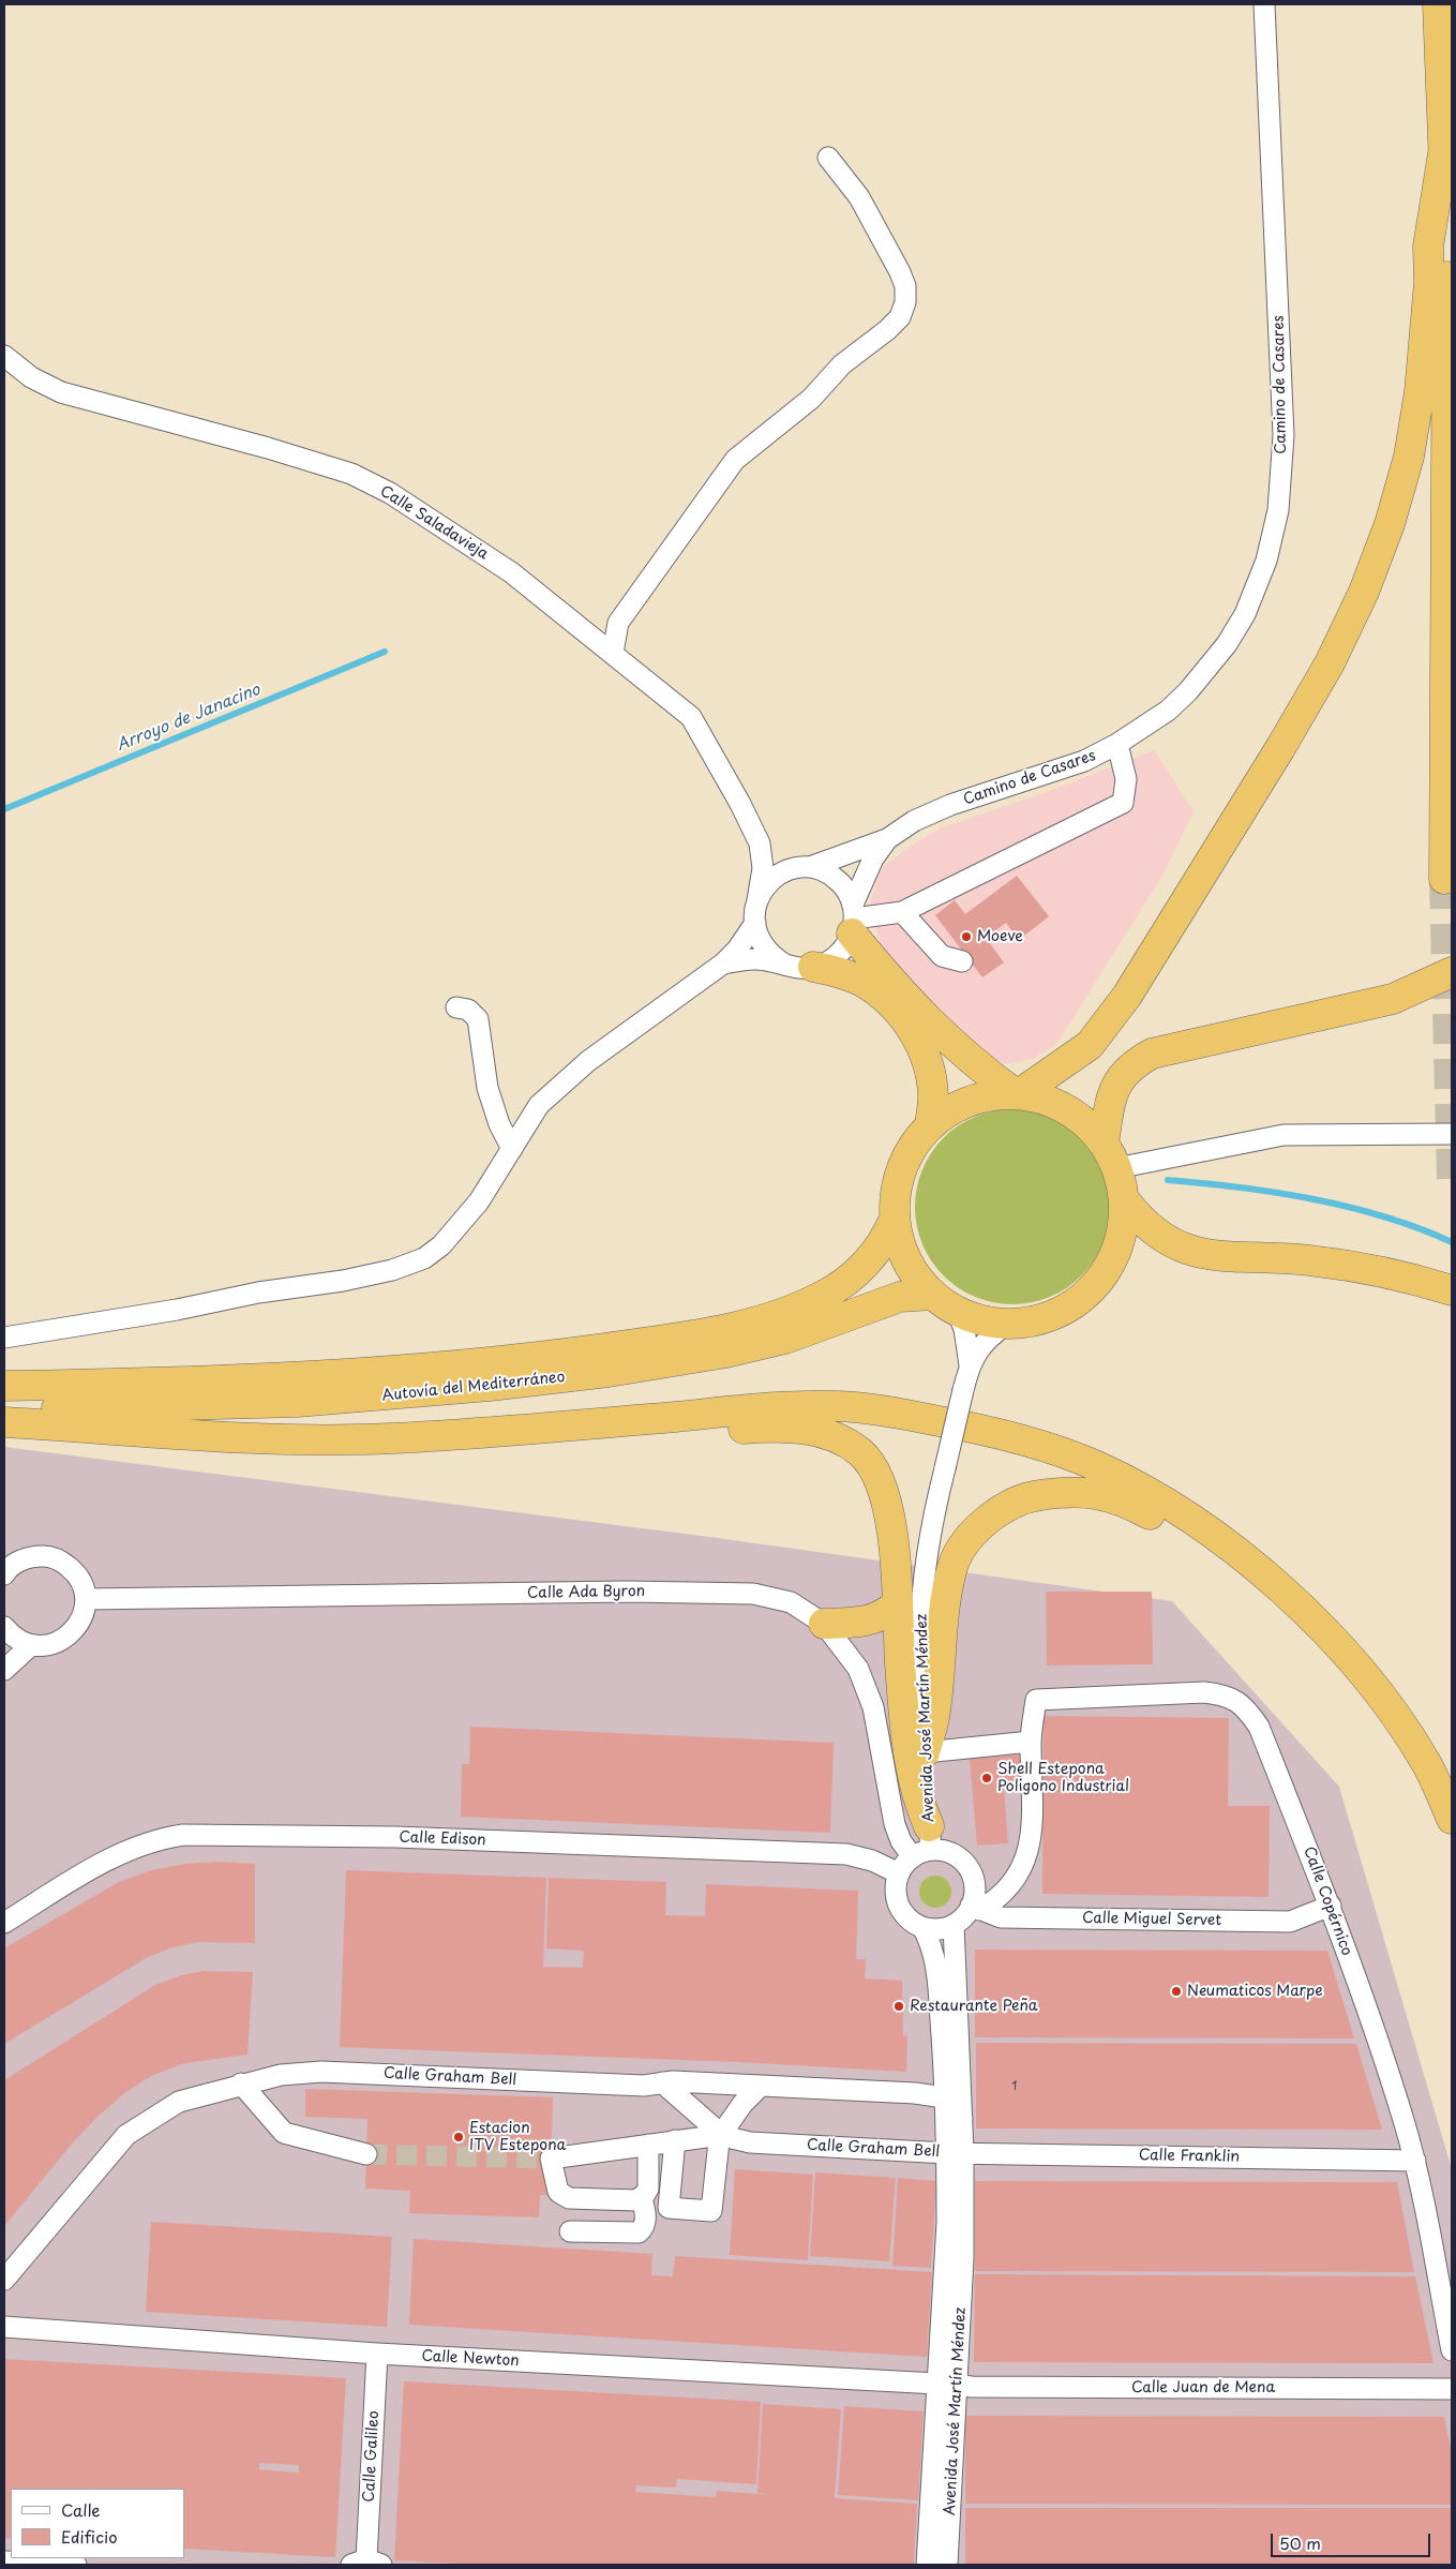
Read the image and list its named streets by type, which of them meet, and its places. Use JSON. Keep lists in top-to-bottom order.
{
  "streets": {
    "highway": ["Autovía del Mediterráneo"],
    "street": [
      "Camino de Casares",
      "Calle Saladavieja",
      "Calle Ada Byron",
      "Avenida José Martín Méndez",
      "Calle Edison",
      "Calle Copérnico",
      "Calle Miguel Servet",
      "Calle Graham Bell",
      "Calle Franklin",
      "Calle Newton",
      "Calle Juan de Mena",
      "Calle Galileo"
    ]
  },
  "crossings": [
    ["Camino de Casares", "Calle Saladavieja"],
    ["Calle Ada Byron", "Avenida José Martín Méndez"],
    ["Calle Ada Byron", "Calle Edison"],
    ["Calle Ada Byron", "Calle Miguel Servet"],
    ["Avenida José Martín Méndez", "Calle Edison"],
    ["Avenida José Martín Méndez", "Calle Miguel Servet"],
    ["Avenida José Martín Méndez", "Calle Graham Bell"],
    ["Avenida José Martín Méndez", "Calle Franklin"],
    ["Avenida José Martín Méndez", "Calle Newton"],
    ["Avenida José Martín Méndez", "Calle Juan de Mena"],
    ["Calle Edison", "Calle Miguel Servet"],
    ["Calle Copérnico", "Calle Miguel Servet"],
    ["Calle Copérnico", "Calle Franklin"],
    ["Calle Graham Bell", "Calle Franklin"],
    ["Calle Newton", "Calle Galileo"]
  ],
  "water": ["Arroyo de Janacino"],
  "places": [
    "Moeve",
    "Shell Estepona Poligono Industrial",
    "Neumaticos Marpe",
    "Restaurante Peña",
    "Estacion ITV Estepona"
  ],
  "house_numbers": ["1"],
  "legend": ["Calle", "Edificio"],
  "scale_bar": "50 m"
}
